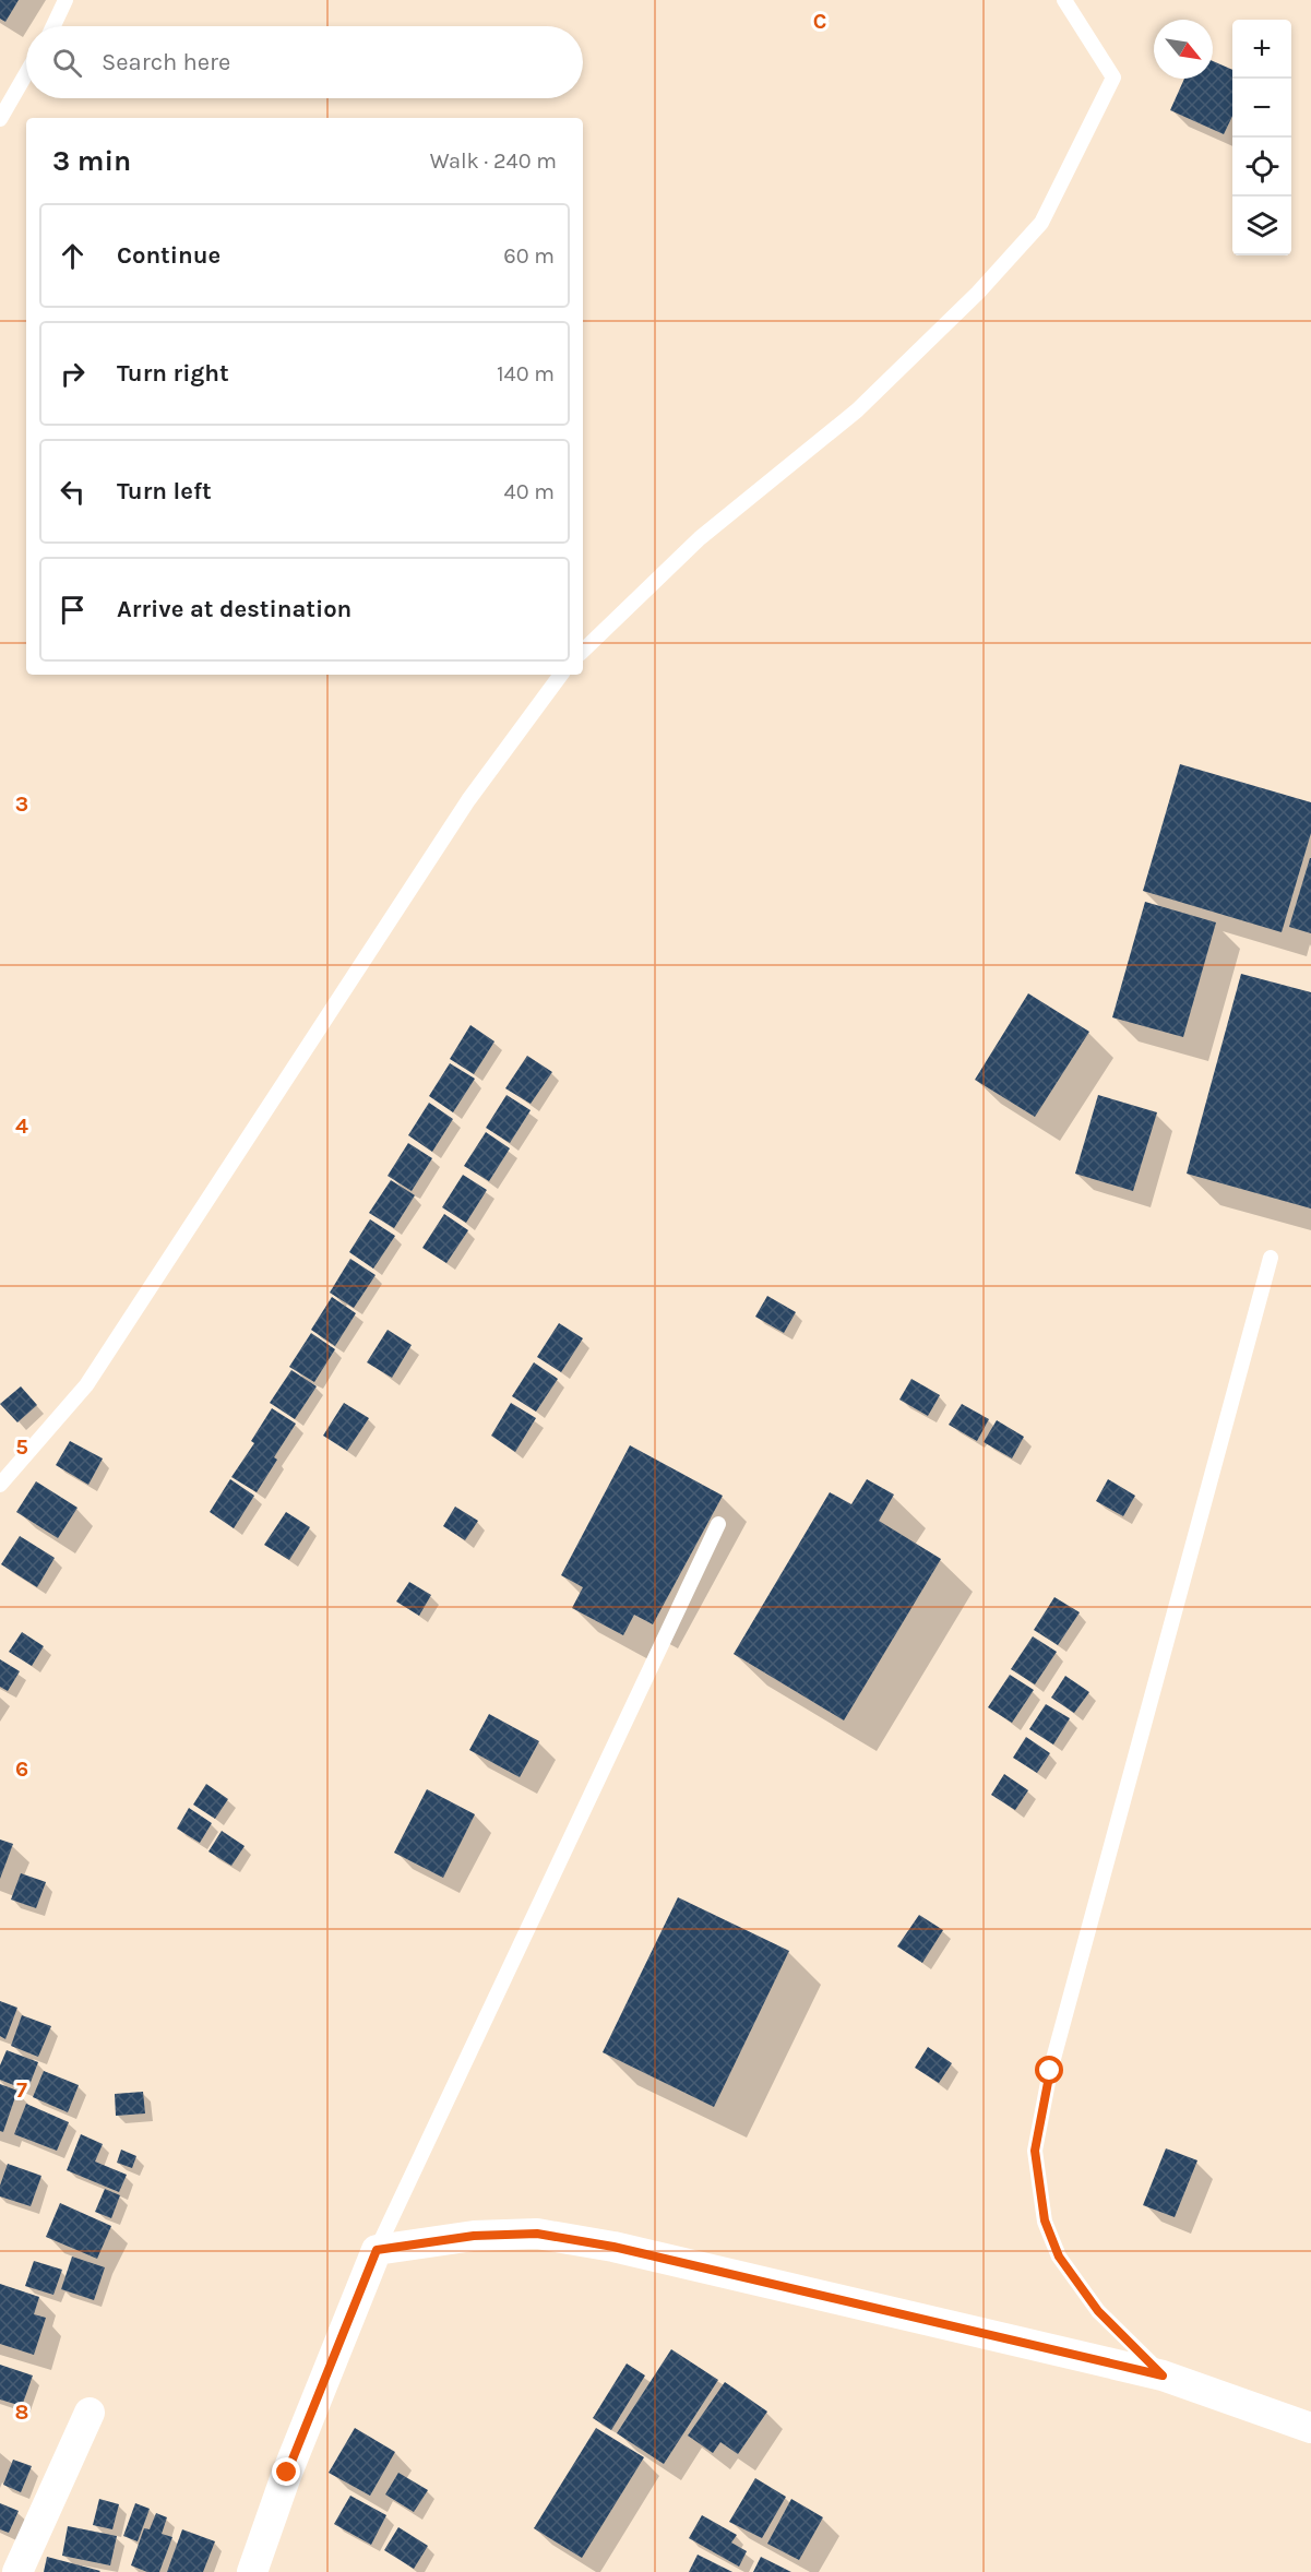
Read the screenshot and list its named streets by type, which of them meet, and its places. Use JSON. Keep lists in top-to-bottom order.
{
  "north": "bottom right",
  "page": {
    "map_buttons": ["+", "−"],
    "search": "Search here",
    "heading": ["3 min", "Walk · 240 m"],
    "list": [
      ["Continue", "60 m"],
      ["Turn right", "140 m"],
      ["Turn left", "40 m"],
      "Arrive at destination"
    ]
  },
  "grid": {
    "columns": ["C"],
    "rows": [
      "3",
      "4",
      "5",
      "6",
      "7",
      "8"
    ]
  }
}
